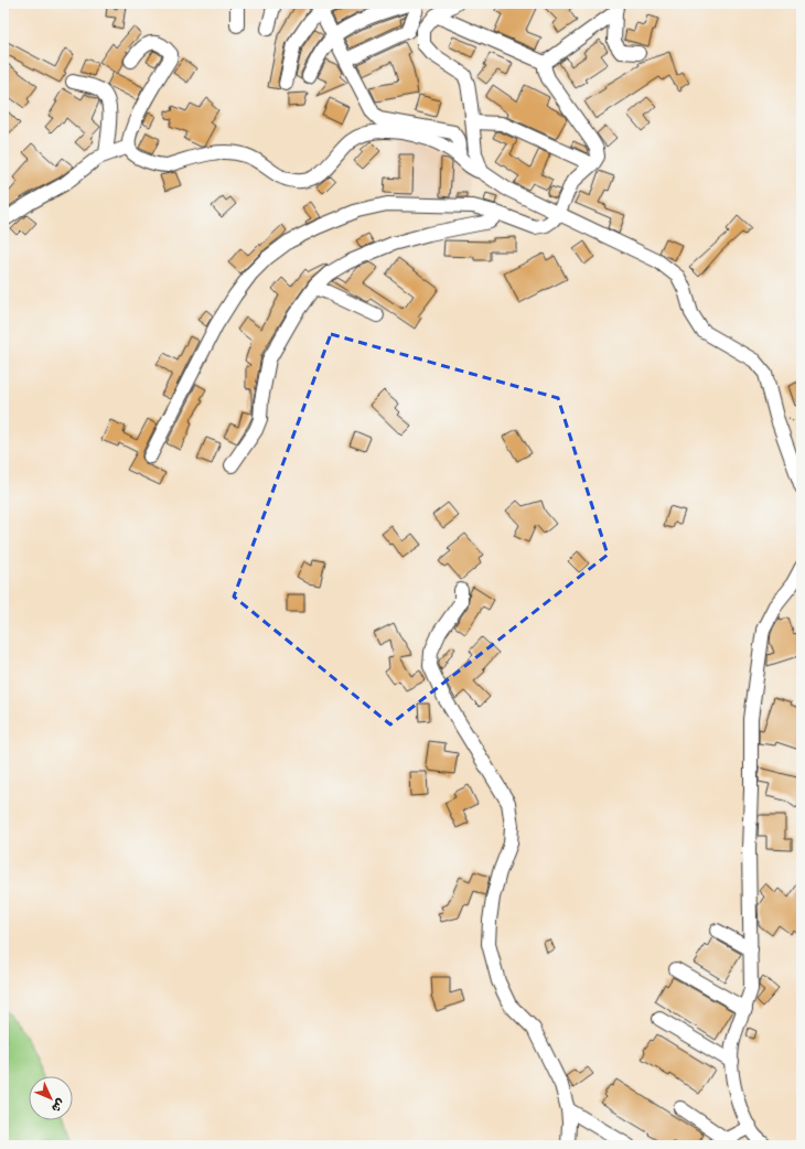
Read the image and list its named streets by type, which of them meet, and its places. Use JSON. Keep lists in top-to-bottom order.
{
  "north": "bottom right"
}
